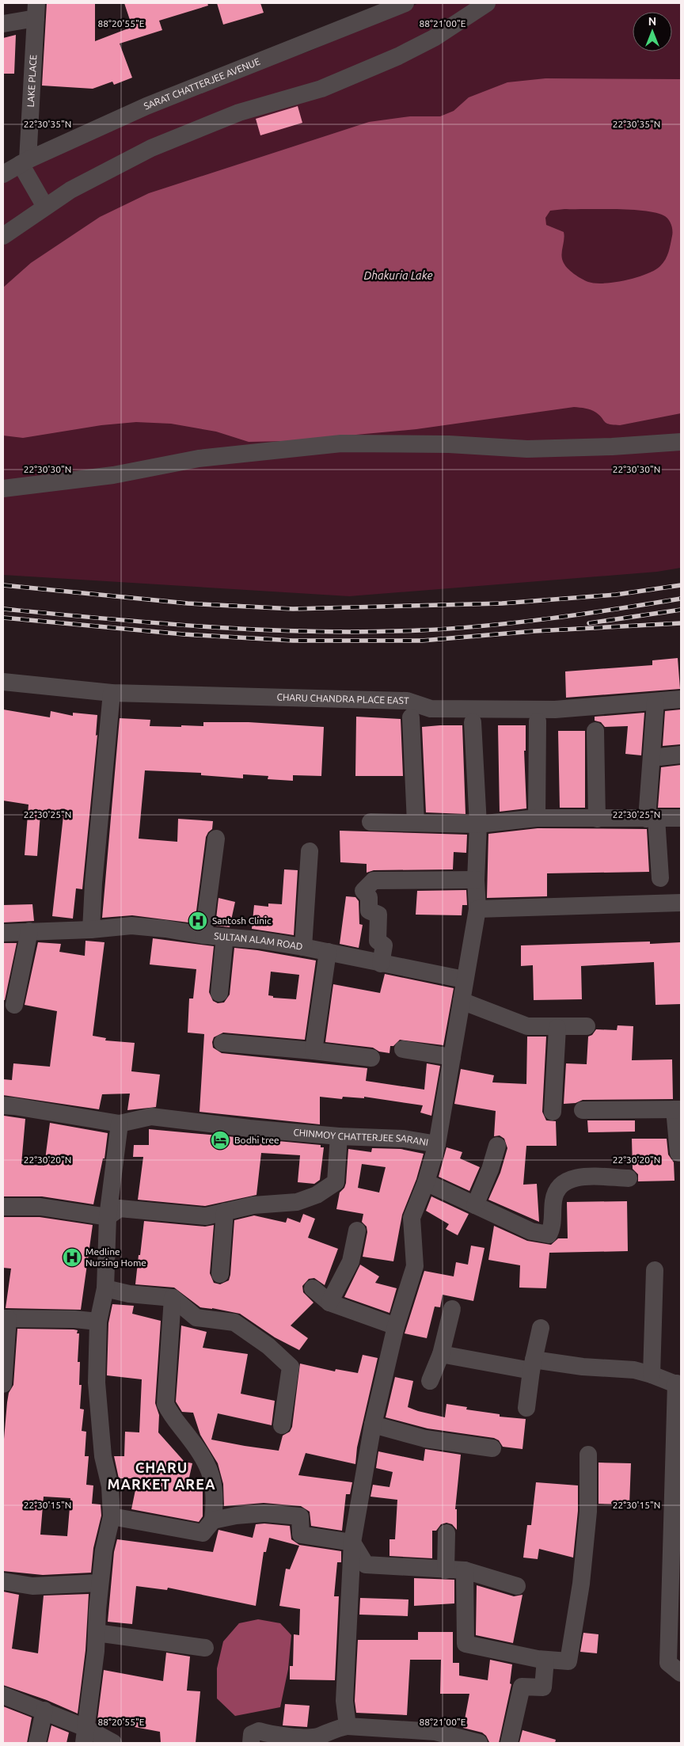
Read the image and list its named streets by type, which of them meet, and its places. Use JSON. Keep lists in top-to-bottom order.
{
  "streets": {
    "street": [
      "LAKE PLACE",
      "SARAT CHATTERJEE AVENUE",
      "CHARU CHANDRA PLACE EAST",
      "SULTAN ALAM ROAD",
      "CHINMOY CHATTERJEE SARANI"
    ]
  },
  "crossings": [
    ["LAKE PLACE", "SARAT CHATTERJEE AVENUE"]
  ],
  "districts": ["CHARU MARKET AREA"],
  "water": ["Dhakuria Lake"],
  "places": {
    "hospital": ["Santosh Clinic", "Medline Nursing Home"],
    "hotel": ["Bodhi tree"]
  },
  "north": "top",
  "coordinates": [
    "88°20'55\"E",
    "88°21'00\"E",
    "22°30'35\"N",
    "22°30'30\"N",
    "22°30'25\"N",
    "22°30'20\"N",
    "22°30'15\"N"
  ]
}
